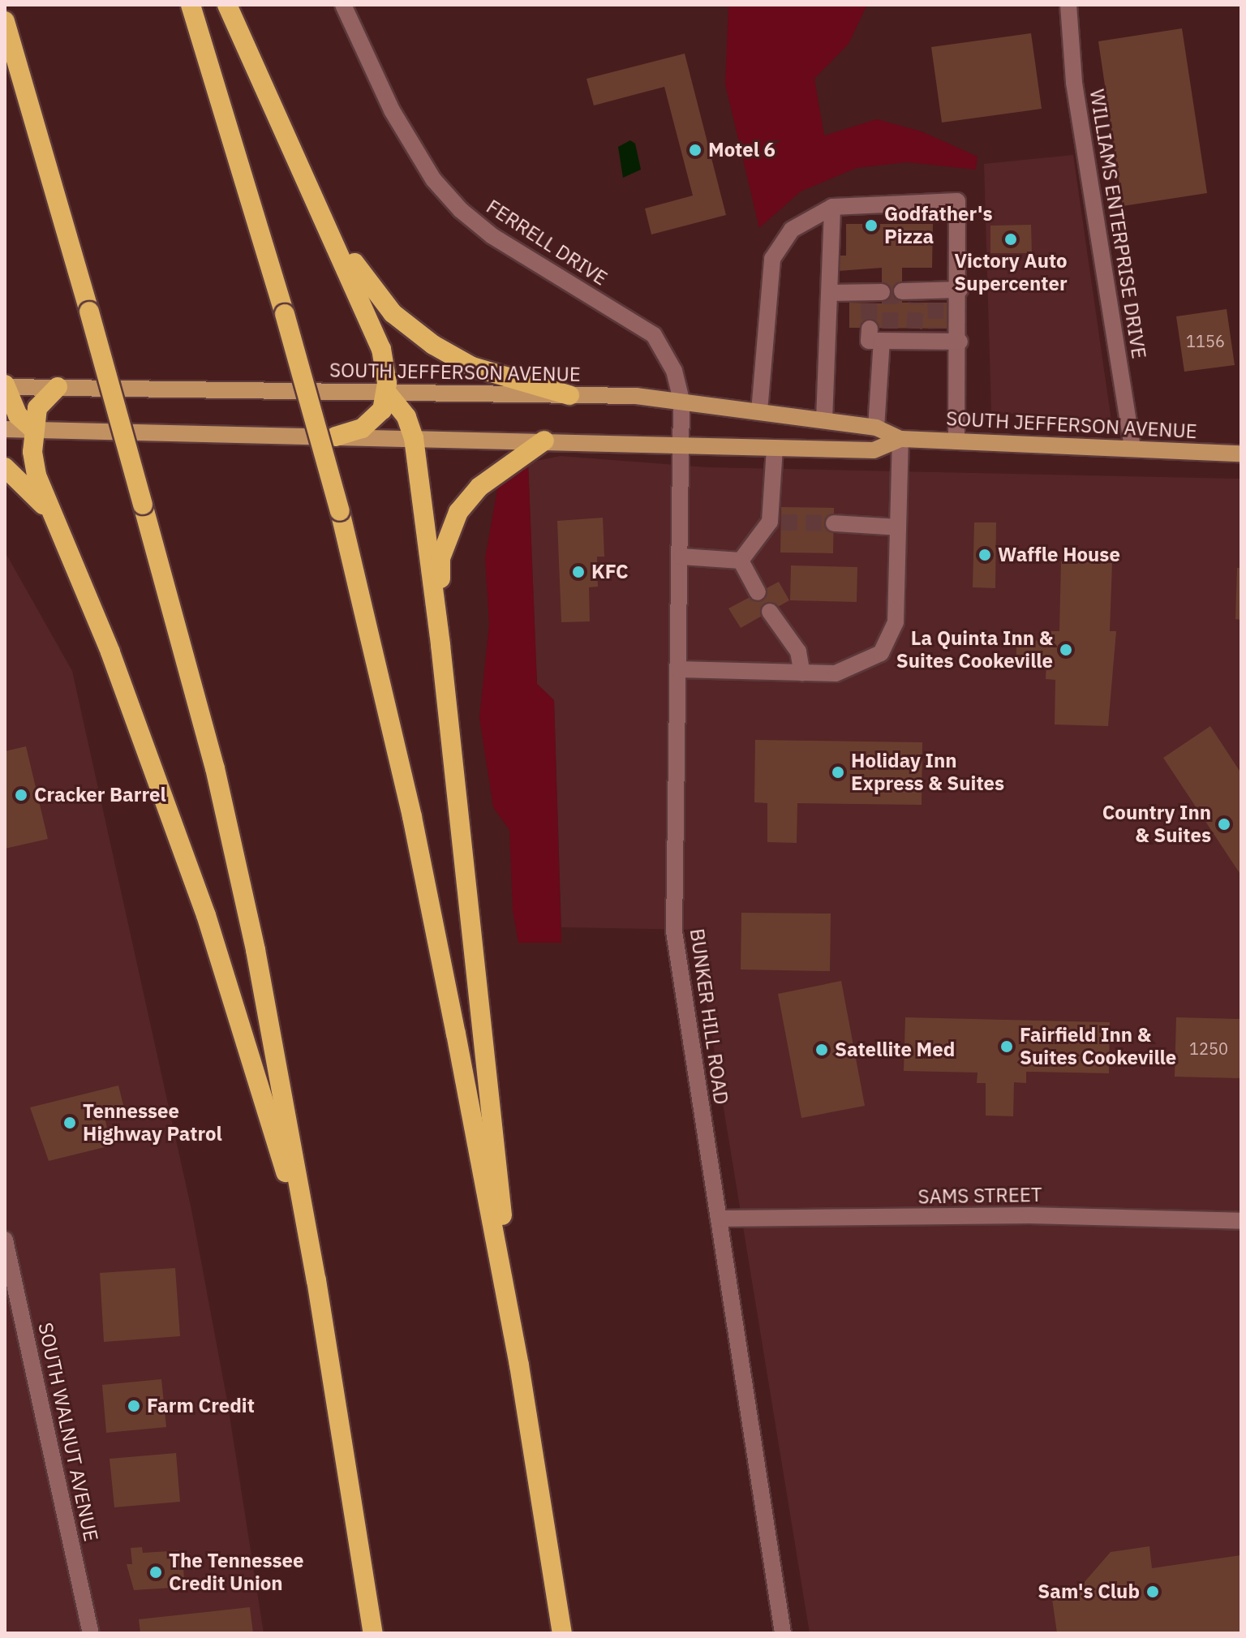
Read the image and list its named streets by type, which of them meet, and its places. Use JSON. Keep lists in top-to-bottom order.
{
  "streets": {
    "main road": ["SOUTH JEFFERSON AVENUE"],
    "street": [
      "WILLIAMS ENTERPRISE DRIVE",
      "FERRELL DRIVE",
      "BUNKER HILL ROAD",
      "SAMS STREET",
      "SOUTH WALNUT AVENUE"
    ]
  },
  "crossings": [
    ["WILLIAMS ENTERPRISE DRIVE", "SOUTH JEFFERSON AVENUE"],
    ["FERRELL DRIVE", "SOUTH JEFFERSON AVENUE"],
    ["FERRELL DRIVE", "BUNKER HILL ROAD"],
    ["SOUTH JEFFERSON AVENUE", "BUNKER HILL ROAD"],
    ["BUNKER HILL ROAD", "SAMS STREET"]
  ],
  "places": [
    "Motel 6",
    "Godfather's Pizza",
    "Victory Auto Supercenter",
    "Waffle House",
    "KFC",
    "La Quinta Inn & Suites Cookeville",
    "Holiday Inn Express & Suites",
    "Cracker Barrel",
    "Country Inn & Suites",
    "Fairfield Inn & Suites Cookeville",
    "Satellite Med",
    "Tennessee Highway Patrol",
    "Farm Credit",
    "The Tennessee Credit Union",
    "Sam's Club"
  ],
  "house_numbers": ["1156", "1250"]
}
